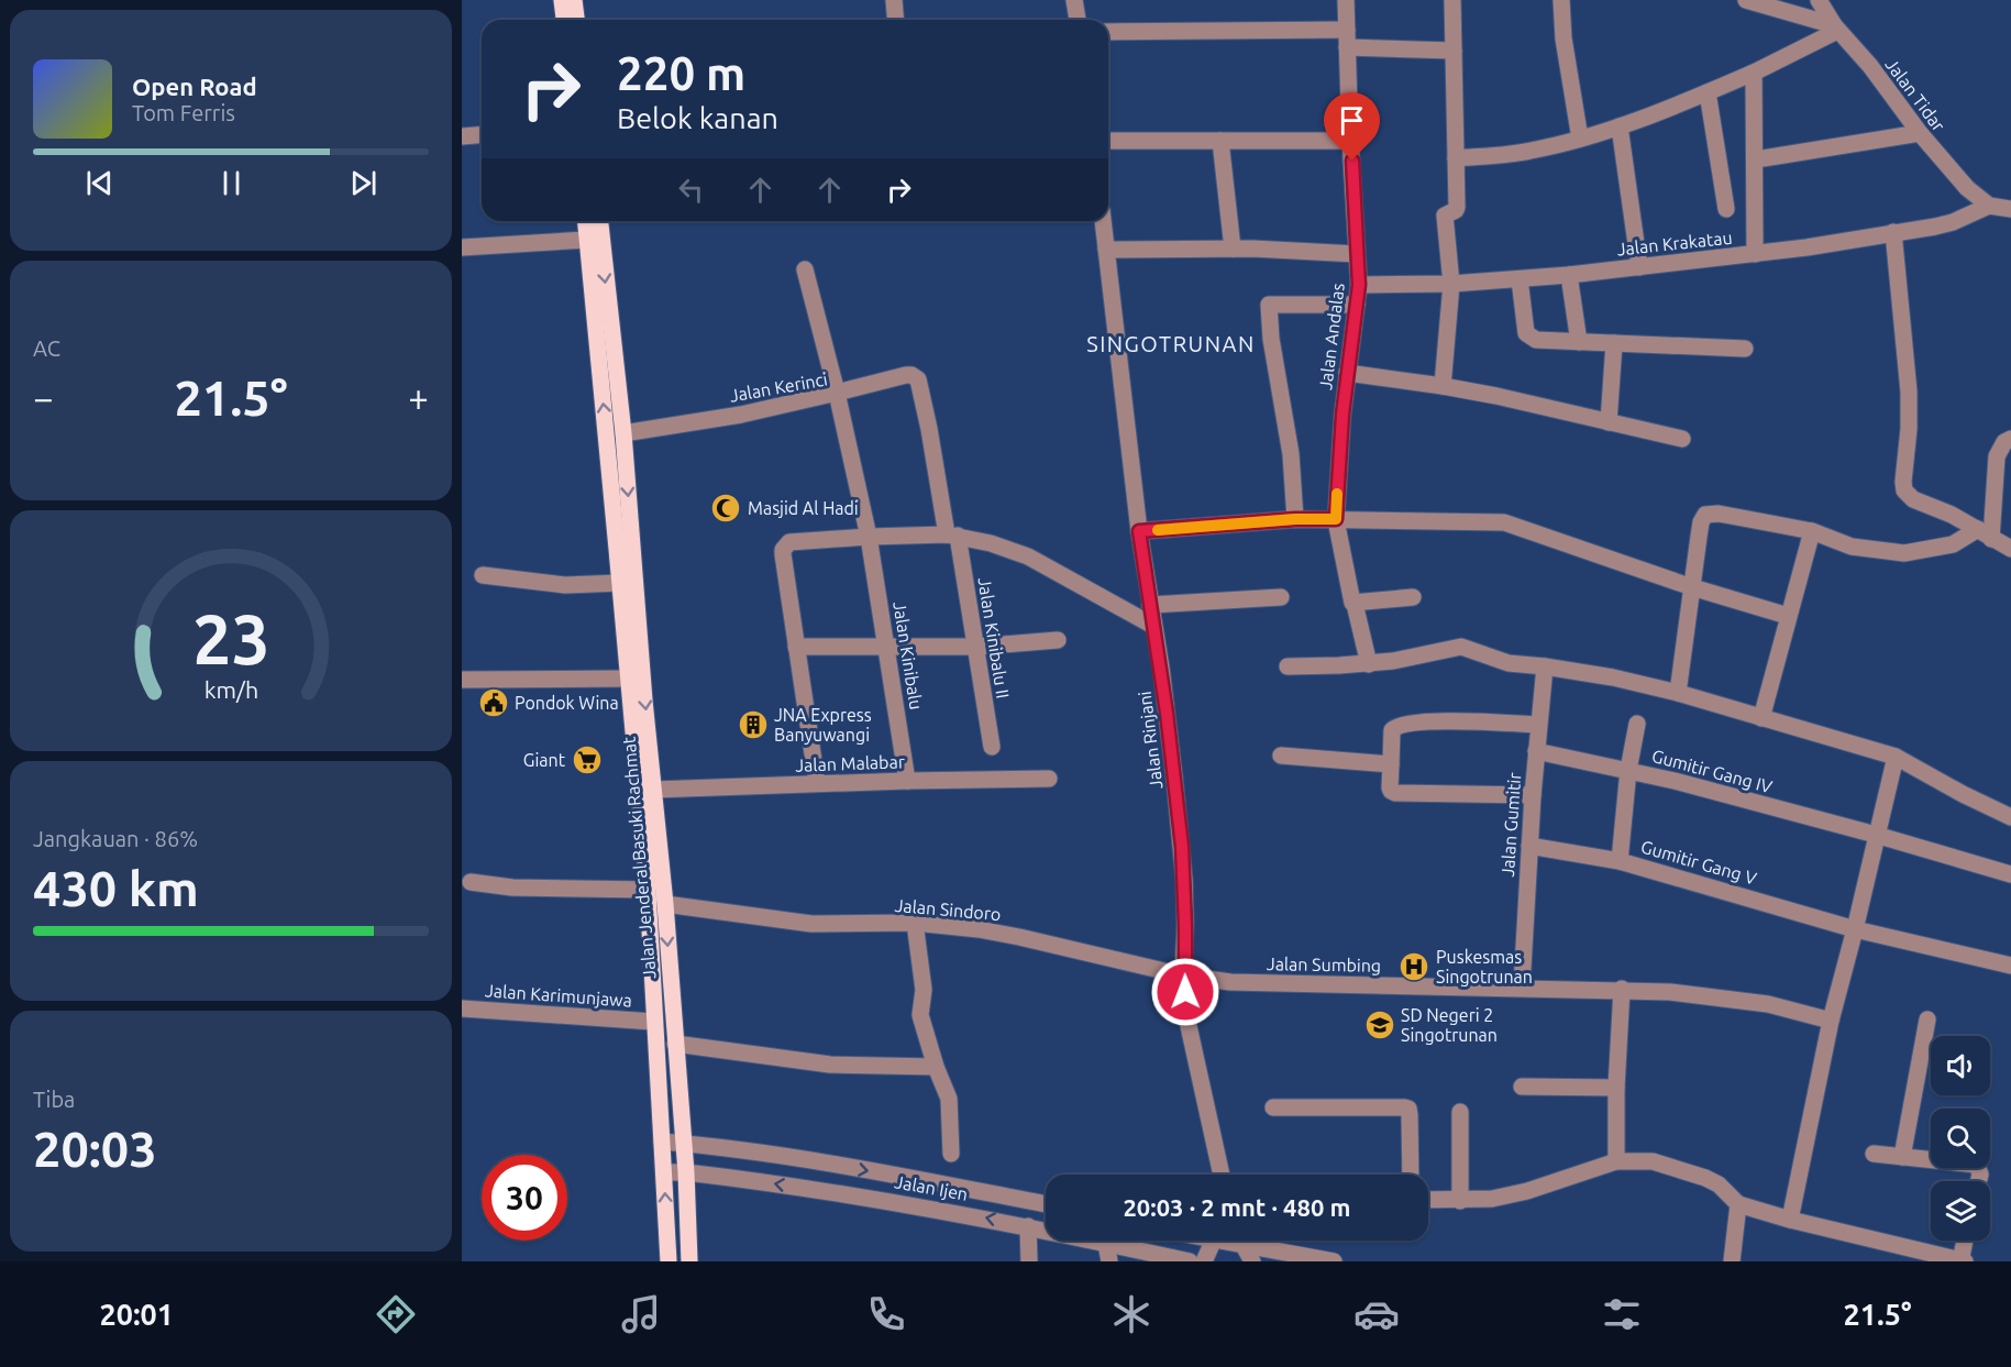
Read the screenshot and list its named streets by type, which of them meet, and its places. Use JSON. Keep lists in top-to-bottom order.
{
  "streets": {
    "main road": ["Jalan Jenderal Basuki Rachmat"],
    "street": [
      "Jalan Tidar",
      "Jalan Krakatau",
      "Jalan Andalas",
      "Jalan Kerinci",
      "Jalan Kinibalu II",
      "Jalan Kinibalu",
      "Jalan Rinjani",
      "Jalan Malabar",
      "Gumitir Gang IV",
      "Jalan Gumitir",
      "Gumitir Gang V",
      "Jalan Sindoro",
      "Jalan Sumbing",
      "Jalan Karimunjawa",
      "Jalan Ijen"
    ]
  },
  "crossings": [
    ["Jalan Tidar", "Jalan Krakatau"],
    ["Jalan Krakatau", "Jalan Andalas"],
    ["Jalan Kerinci", "Jalan Kinibalu II"],
    ["Jalan Kerinci", "Jalan Kinibalu"],
    ["Jalan Kerinci", "Jalan Jenderal Basuki Rachmat"],
    ["Jalan Kinibalu", "Jalan Malabar"],
    ["Jalan Rinjani", "Jalan Sindoro"],
    ["Jalan Rinjani", "Jalan Sumbing"],
    ["Jalan Malabar", "Jalan Jenderal Basuki Rachmat"],
    ["Gumitir Gang IV", "Jalan Gumitir"],
    ["Jalan Gumitir", "Gumitir Gang V"],
    ["Jalan Gumitir", "Jalan Sumbing"],
    ["Jalan Jenderal Basuki Rachmat", "Jalan Sindoro"],
    ["Jalan Jenderal Basuki Rachmat", "Jalan Karimunjawa"],
    ["Jalan Jenderal Basuki Rachmat", "Jalan Ijen"],
    ["Jalan Sindoro", "Jalan Sumbing"]
  ],
  "districts": ["SINGOTRUNAN"],
  "places": {
    "mosque": ["Masjid Al Hadi"],
    "public building": ["Pondok Wina"],
    "building": ["JNA Express Banyuwangi"],
    "supermarket": ["Giant"],
    "hospital": ["Puskesmas Singotrunan"],
    "school or university": ["SD Negeri 2 Singotrunan"]
  },
  "page": {
    "turn": ["220 m", "Belok kanan"],
    "song": ["Open Road", "Tom Ferris"],
    "tile": [
      "AC",
      ["Jangkauan · 86%", "430 km"],
      ["Tiba", "20:03"]
    ],
    "heat": ["−", "21.5°", "+"],
    "limit": "30",
    "trip": "20:03 · 2 mnt · 480 m",
    "tabs": ["20:01", "21.5°"],
    "gauge": ["23", "km/h"]
  }
}
